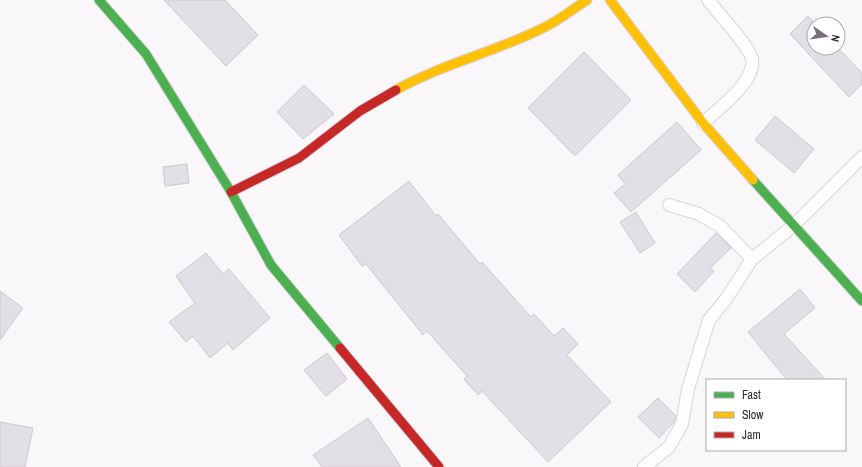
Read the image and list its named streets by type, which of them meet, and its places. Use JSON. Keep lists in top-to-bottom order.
{
  "legend": ["Fast", "Slow", "Jam"],
  "north": "right"
}
